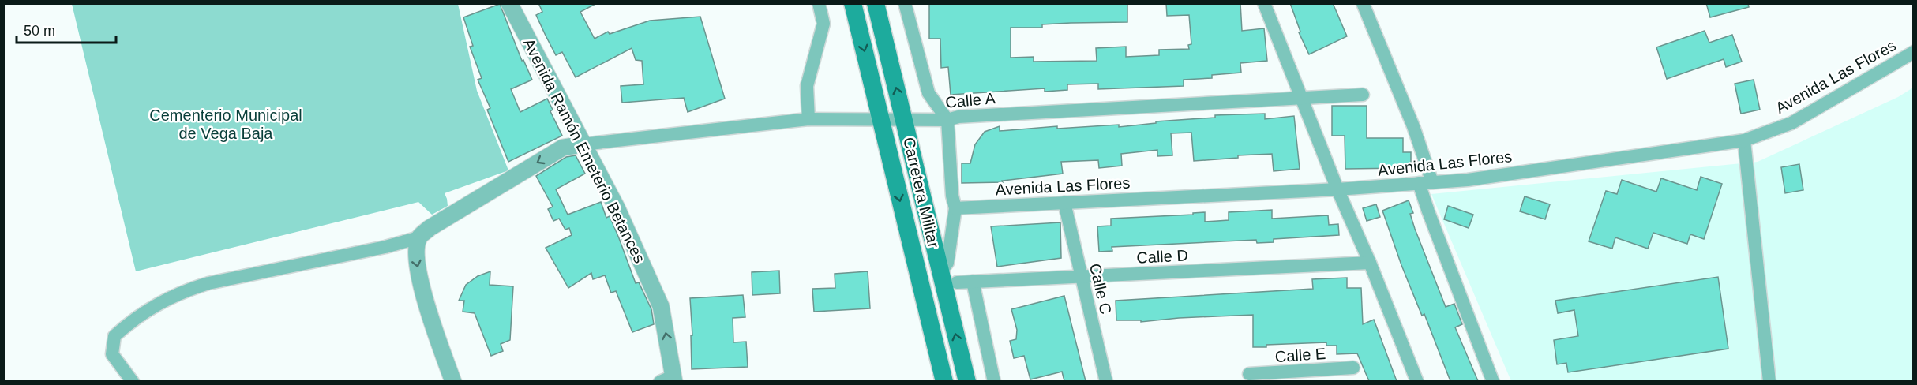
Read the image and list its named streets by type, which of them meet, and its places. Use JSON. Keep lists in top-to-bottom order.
{
  "streets": {
    "main road": ["Carretera Militar"],
    "street": [
      "Avenida Las Flores",
      "Calle A",
      "Avenida Ramón Emeterio Betances",
      "Calle D",
      "Calle C",
      "Calle E"
    ]
  },
  "crossings": [
    ["Avenida Las Flores", "Calle C"],
    ["Calle A", "Avenida Ramón Emeterio Betances"],
    ["Calle A", "Carretera Militar"],
    ["Calle D", "Calle C"]
  ],
  "one_way": ["Avenida Ramón Emeterio Betances"],
  "parks": ["Cementerio Municipal de Vega Baja"],
  "scale_bar": "50 m"
}
